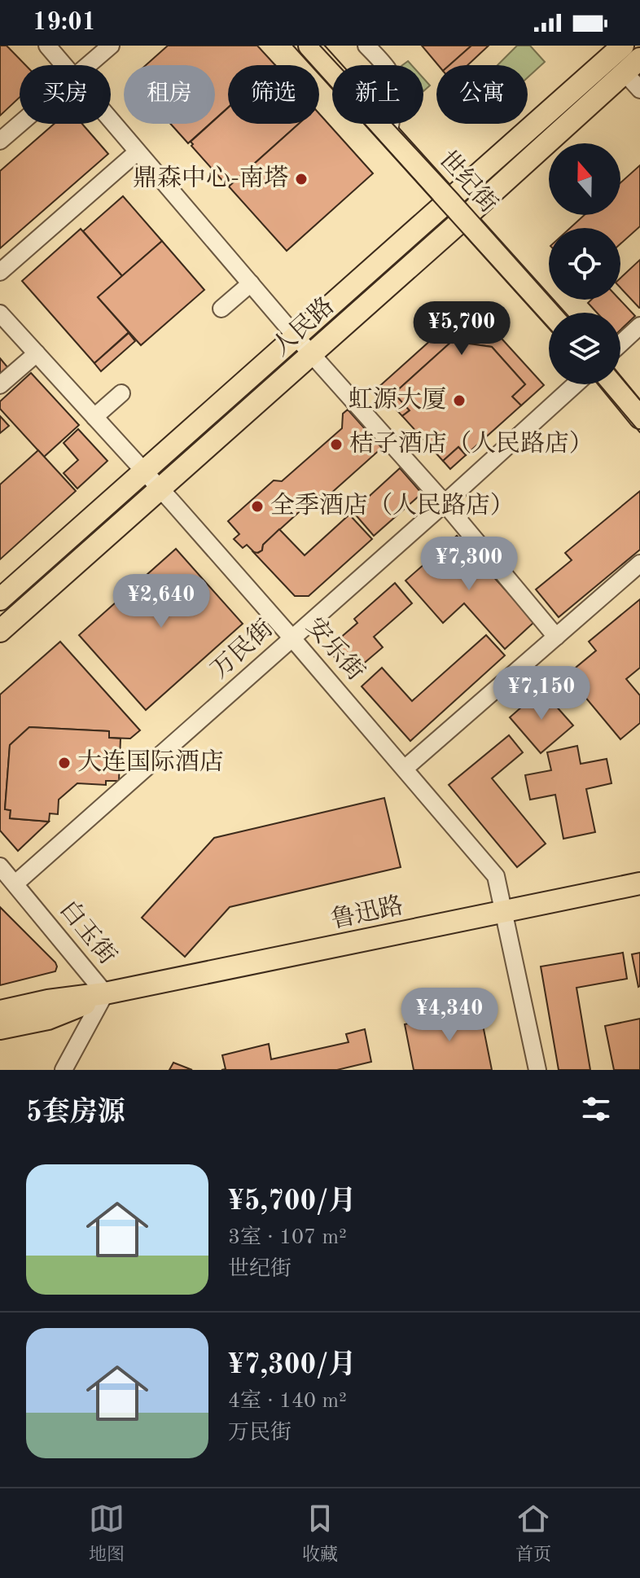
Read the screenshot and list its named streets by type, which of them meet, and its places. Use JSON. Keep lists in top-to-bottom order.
{
  "streets": {
    "main road": ["世纪街", "人民路", "鲁迅路"],
    "street": ["万民街", "安乐街", "白玉街"]
  },
  "crossings": [
    ["世纪街", "人民路"],
    ["人民路", "安乐街"],
    ["万民街", "安乐街"],
    ["万民街", "白玉街"],
    ["安乐街", "鲁迅路"],
    ["鲁迅路", "白玉街"]
  ],
  "places": [
    "鼎森中心-南塔",
    "虹源大厦",
    "桔子酒店（人民路店）",
    "全季酒店（人民路店）",
    "大连国际酒店"
  ],
  "north": "top",
  "page": {
    "status": "19:01",
    "chip": [
      "买房",
      "租房",
      "筛选",
      "新上",
      "公寓"
    ],
    "price": [
      "¥5,700",
      "¥7,300",
      "¥2,640",
      "¥7,150",
      "¥4,340"
    ],
    "heading": "5套房源",
    "list": [
      {
        "name": "¥5,700/月",
        "note": "3室 · 107 m² · 世纪街"
      },
      {
        "name": "¥7,300/月",
        "note": "4室 · 140 m² · 万民街"
      }
    ],
    "tabs": ["地图", "收藏", "首页"]
  }
}
